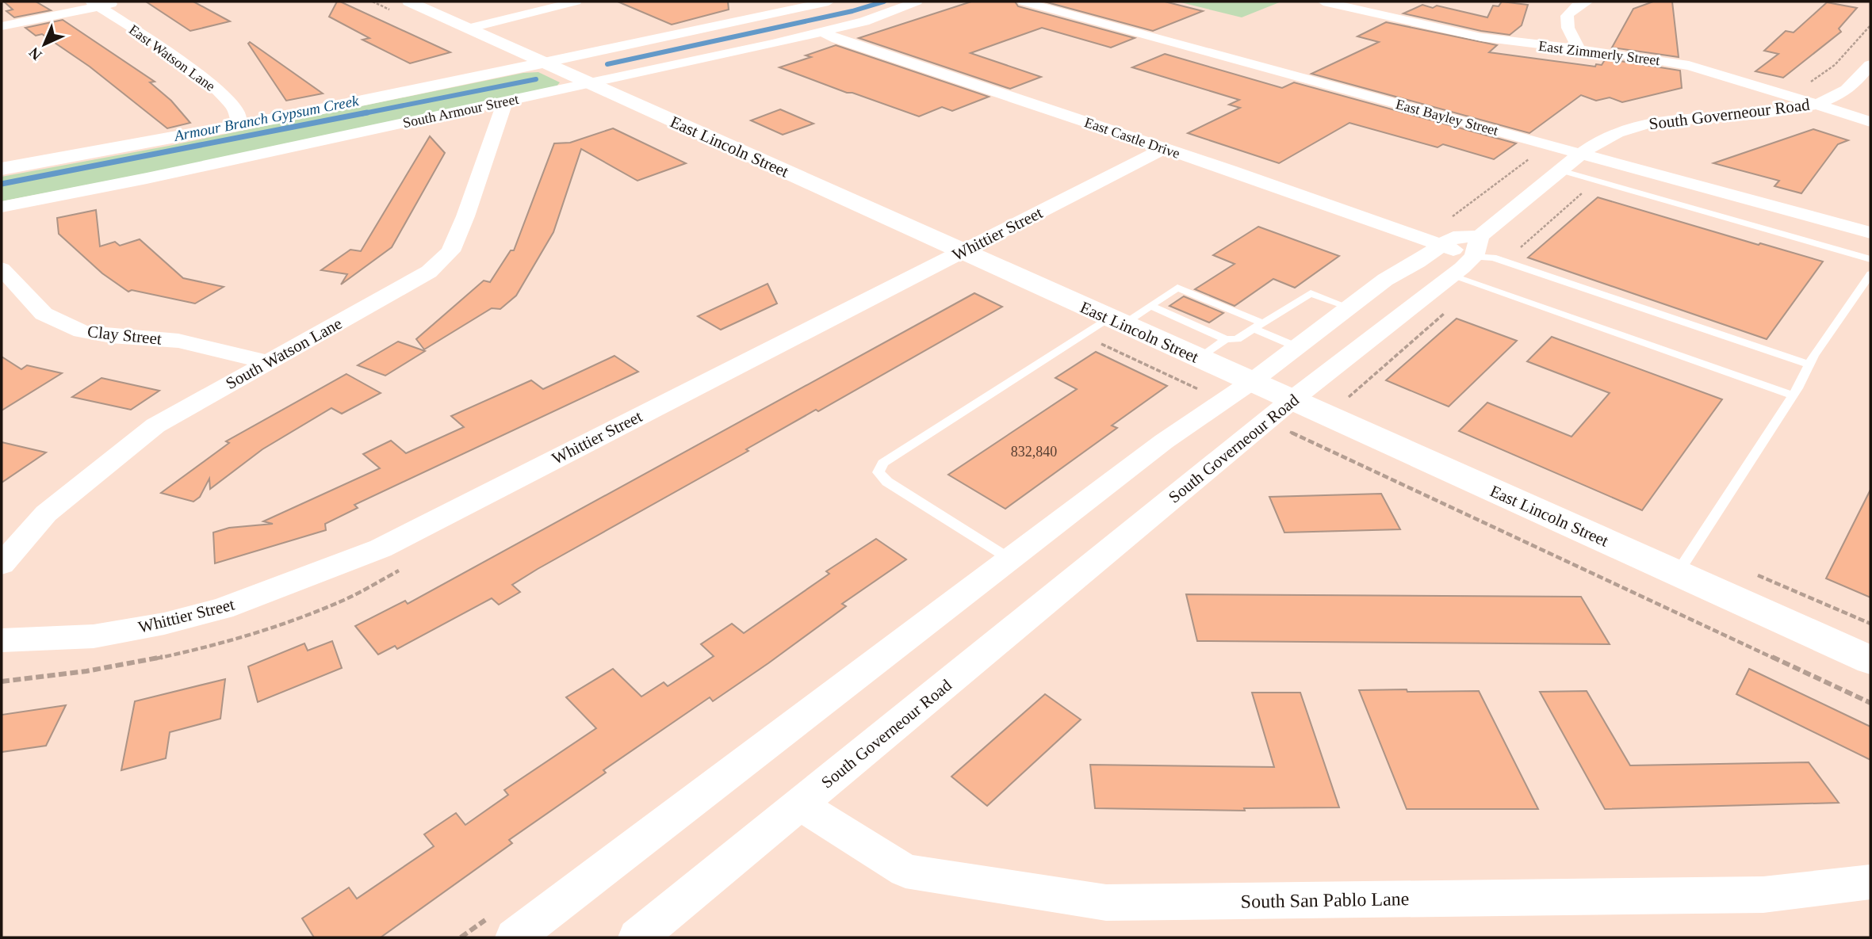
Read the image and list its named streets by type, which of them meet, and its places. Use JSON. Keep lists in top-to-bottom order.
{
  "streets": {
    "street": [
      "East Zimmerly Street",
      "East Watson Lane",
      "South Armour Street",
      "South Governeour Road",
      "East Bayley Street",
      "East Castle Drive",
      "East Lincoln Street",
      "Whittier Street",
      "Clay Street",
      "South Watson Lane",
      "South San Pablo Lane"
    ]
  },
  "crossings": [
    ["East Zimmerly Street", "South Governeour Road"],
    ["East Watson Lane", "South Armour Street"],
    ["South Armour Street", "East Castle Drive"],
    ["South Armour Street", "East Lincoln Street"],
    ["South Armour Street", "South Watson Lane"],
    ["South Governeour Road", "East Bayley Street"],
    ["South Governeour Road", "East Lincoln Street"],
    ["South Governeour Road", "South San Pablo Lane"],
    ["East Castle Drive", "Whittier Street"],
    ["East Lincoln Street", "Whittier Street"],
    ["Clay Street", "South Watson Lane"]
  ],
  "water": ["Armour Branch Gypsum Creek"],
  "house_numbers": ["832,840"],
  "north": "bottom left"
}
